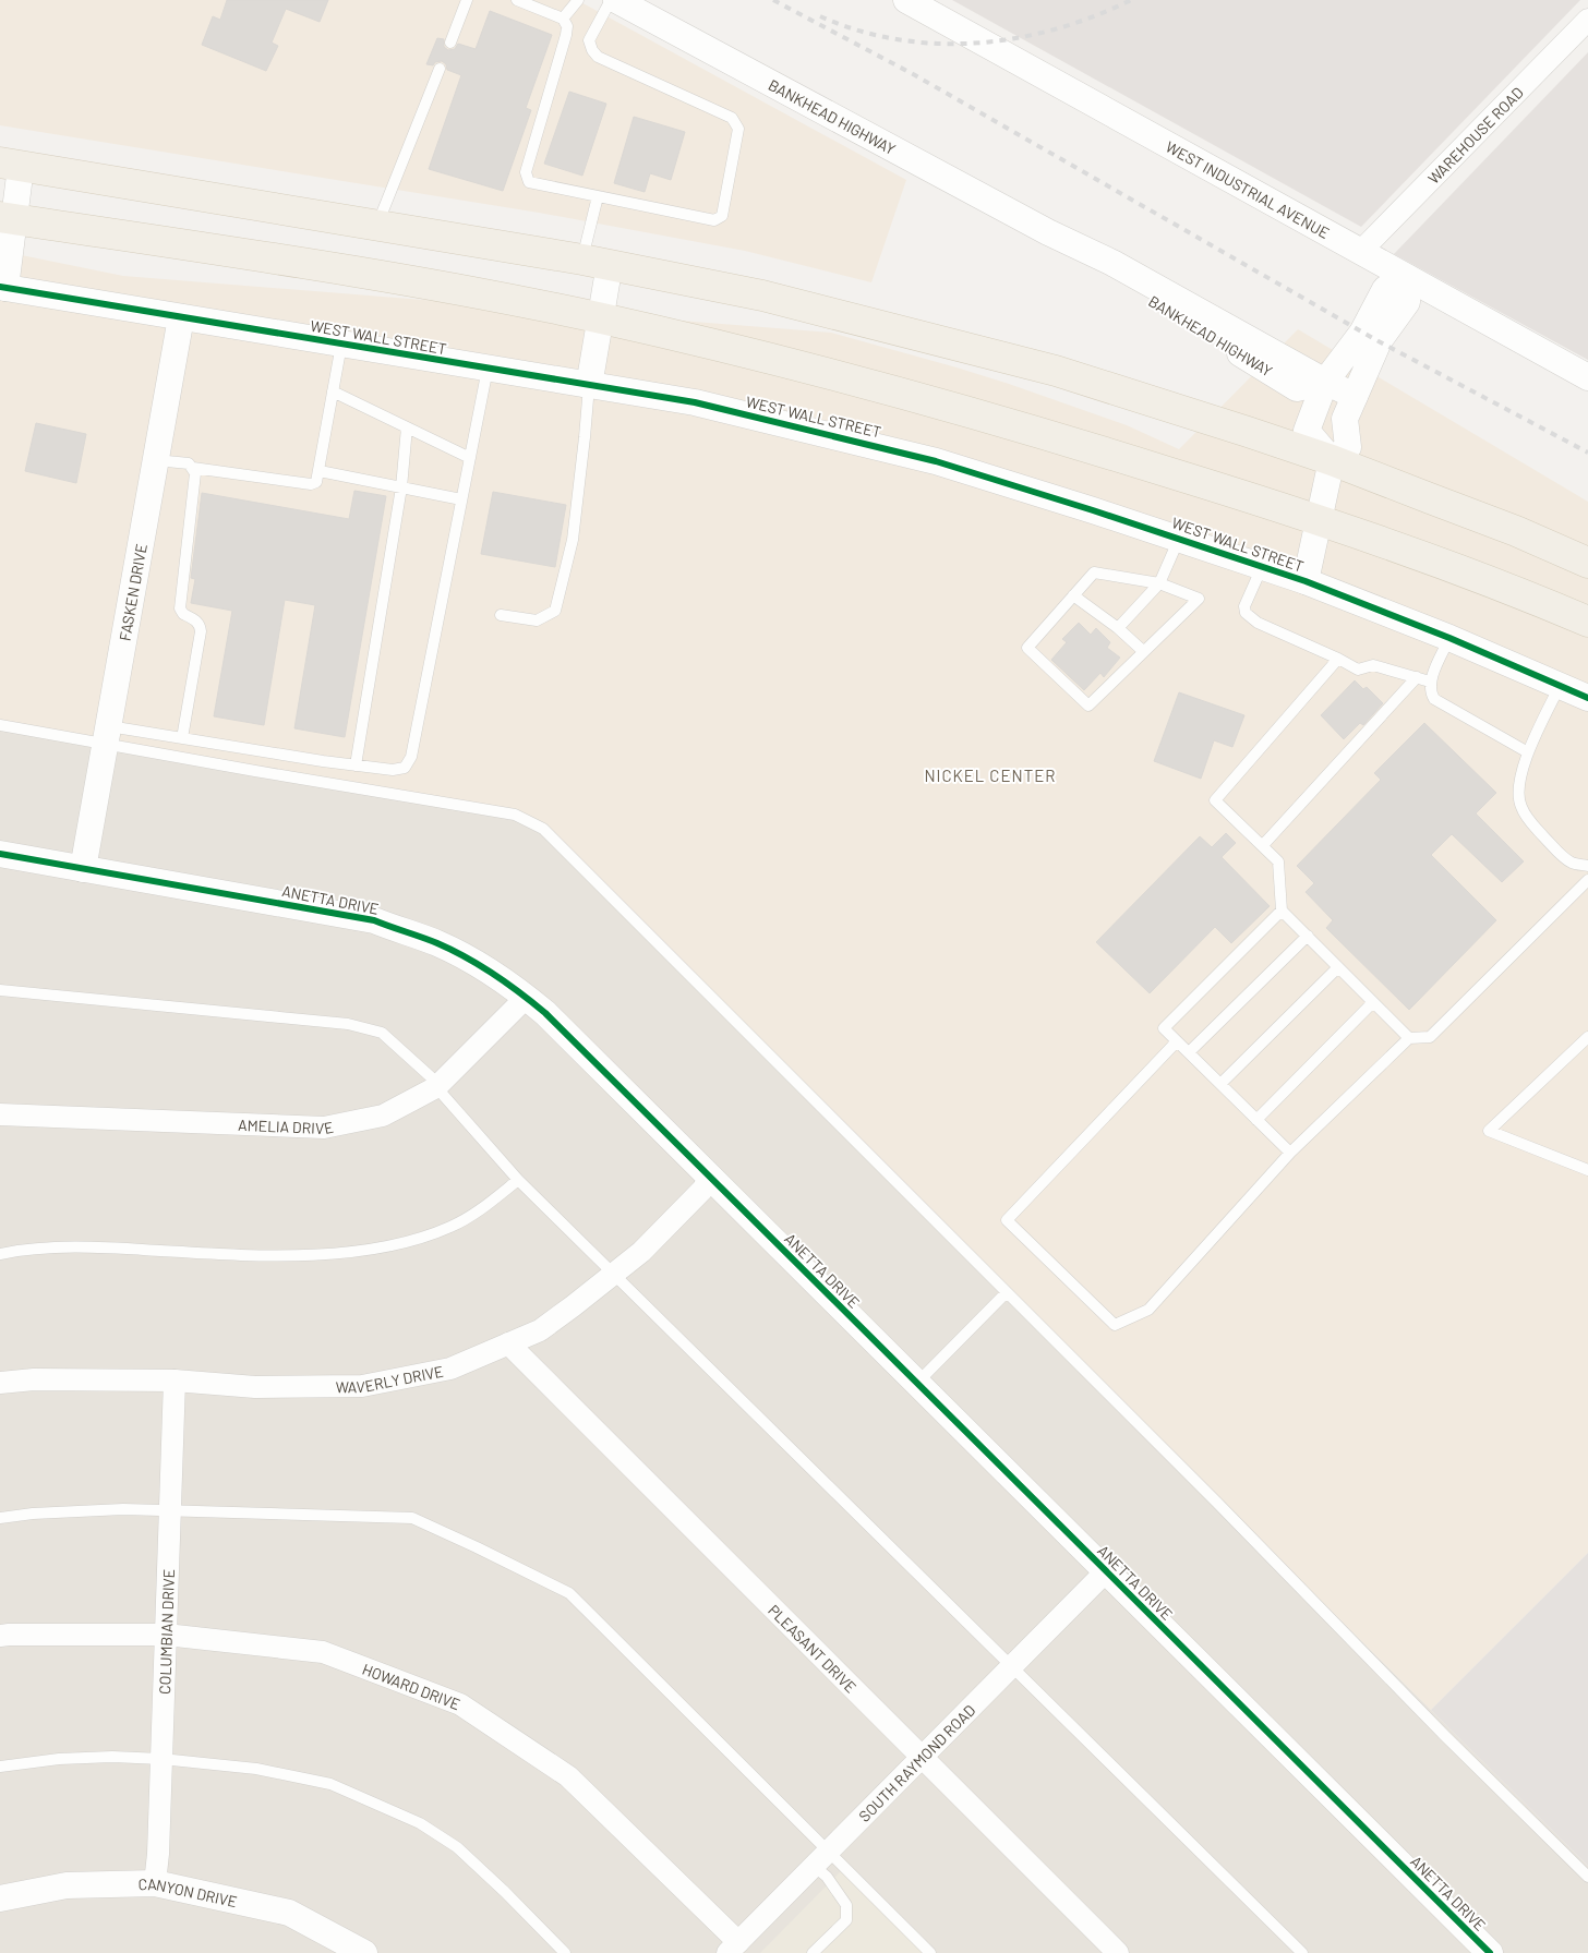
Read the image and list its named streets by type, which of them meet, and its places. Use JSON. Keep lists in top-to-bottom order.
{
  "streets": {
    "street": [
      "BANKHEAD HIGHWAY",
      "WAREHOUSE ROAD",
      "WEST INDUSTRIAL AVENUE",
      "WEST WALL STREET",
      "FASKEN DRIVE",
      "ANETTA DRIVE",
      "AMELIA DRIVE",
      "WAVERLY DRIVE",
      "COLUMBIAN DRIVE",
      "PLEASANT DRIVE",
      "HOWARD DRIVE",
      "SOUTH RAYMOND ROAD",
      "CANYON DRIVE"
    ]
  },
  "crossings": [
    ["WAREHOUSE ROAD", "WEST INDUSTRIAL AVENUE"],
    ["WEST WALL STREET", "FASKEN DRIVE"],
    ["FASKEN DRIVE", "ANETTA DRIVE"],
    ["ANETTA DRIVE", "AMELIA DRIVE"],
    ["ANETTA DRIVE", "WAVERLY DRIVE"],
    ["ANETTA DRIVE", "SOUTH RAYMOND ROAD"],
    ["WAVERLY DRIVE", "COLUMBIAN DRIVE"],
    ["WAVERLY DRIVE", "PLEASANT DRIVE"],
    ["COLUMBIAN DRIVE", "HOWARD DRIVE"],
    ["COLUMBIAN DRIVE", "CANYON DRIVE"],
    ["PLEASANT DRIVE", "SOUTH RAYMOND ROAD"],
    ["HOWARD DRIVE", "SOUTH RAYMOND ROAD"]
  ],
  "districts": ["NICKEL CENTER"]
}
